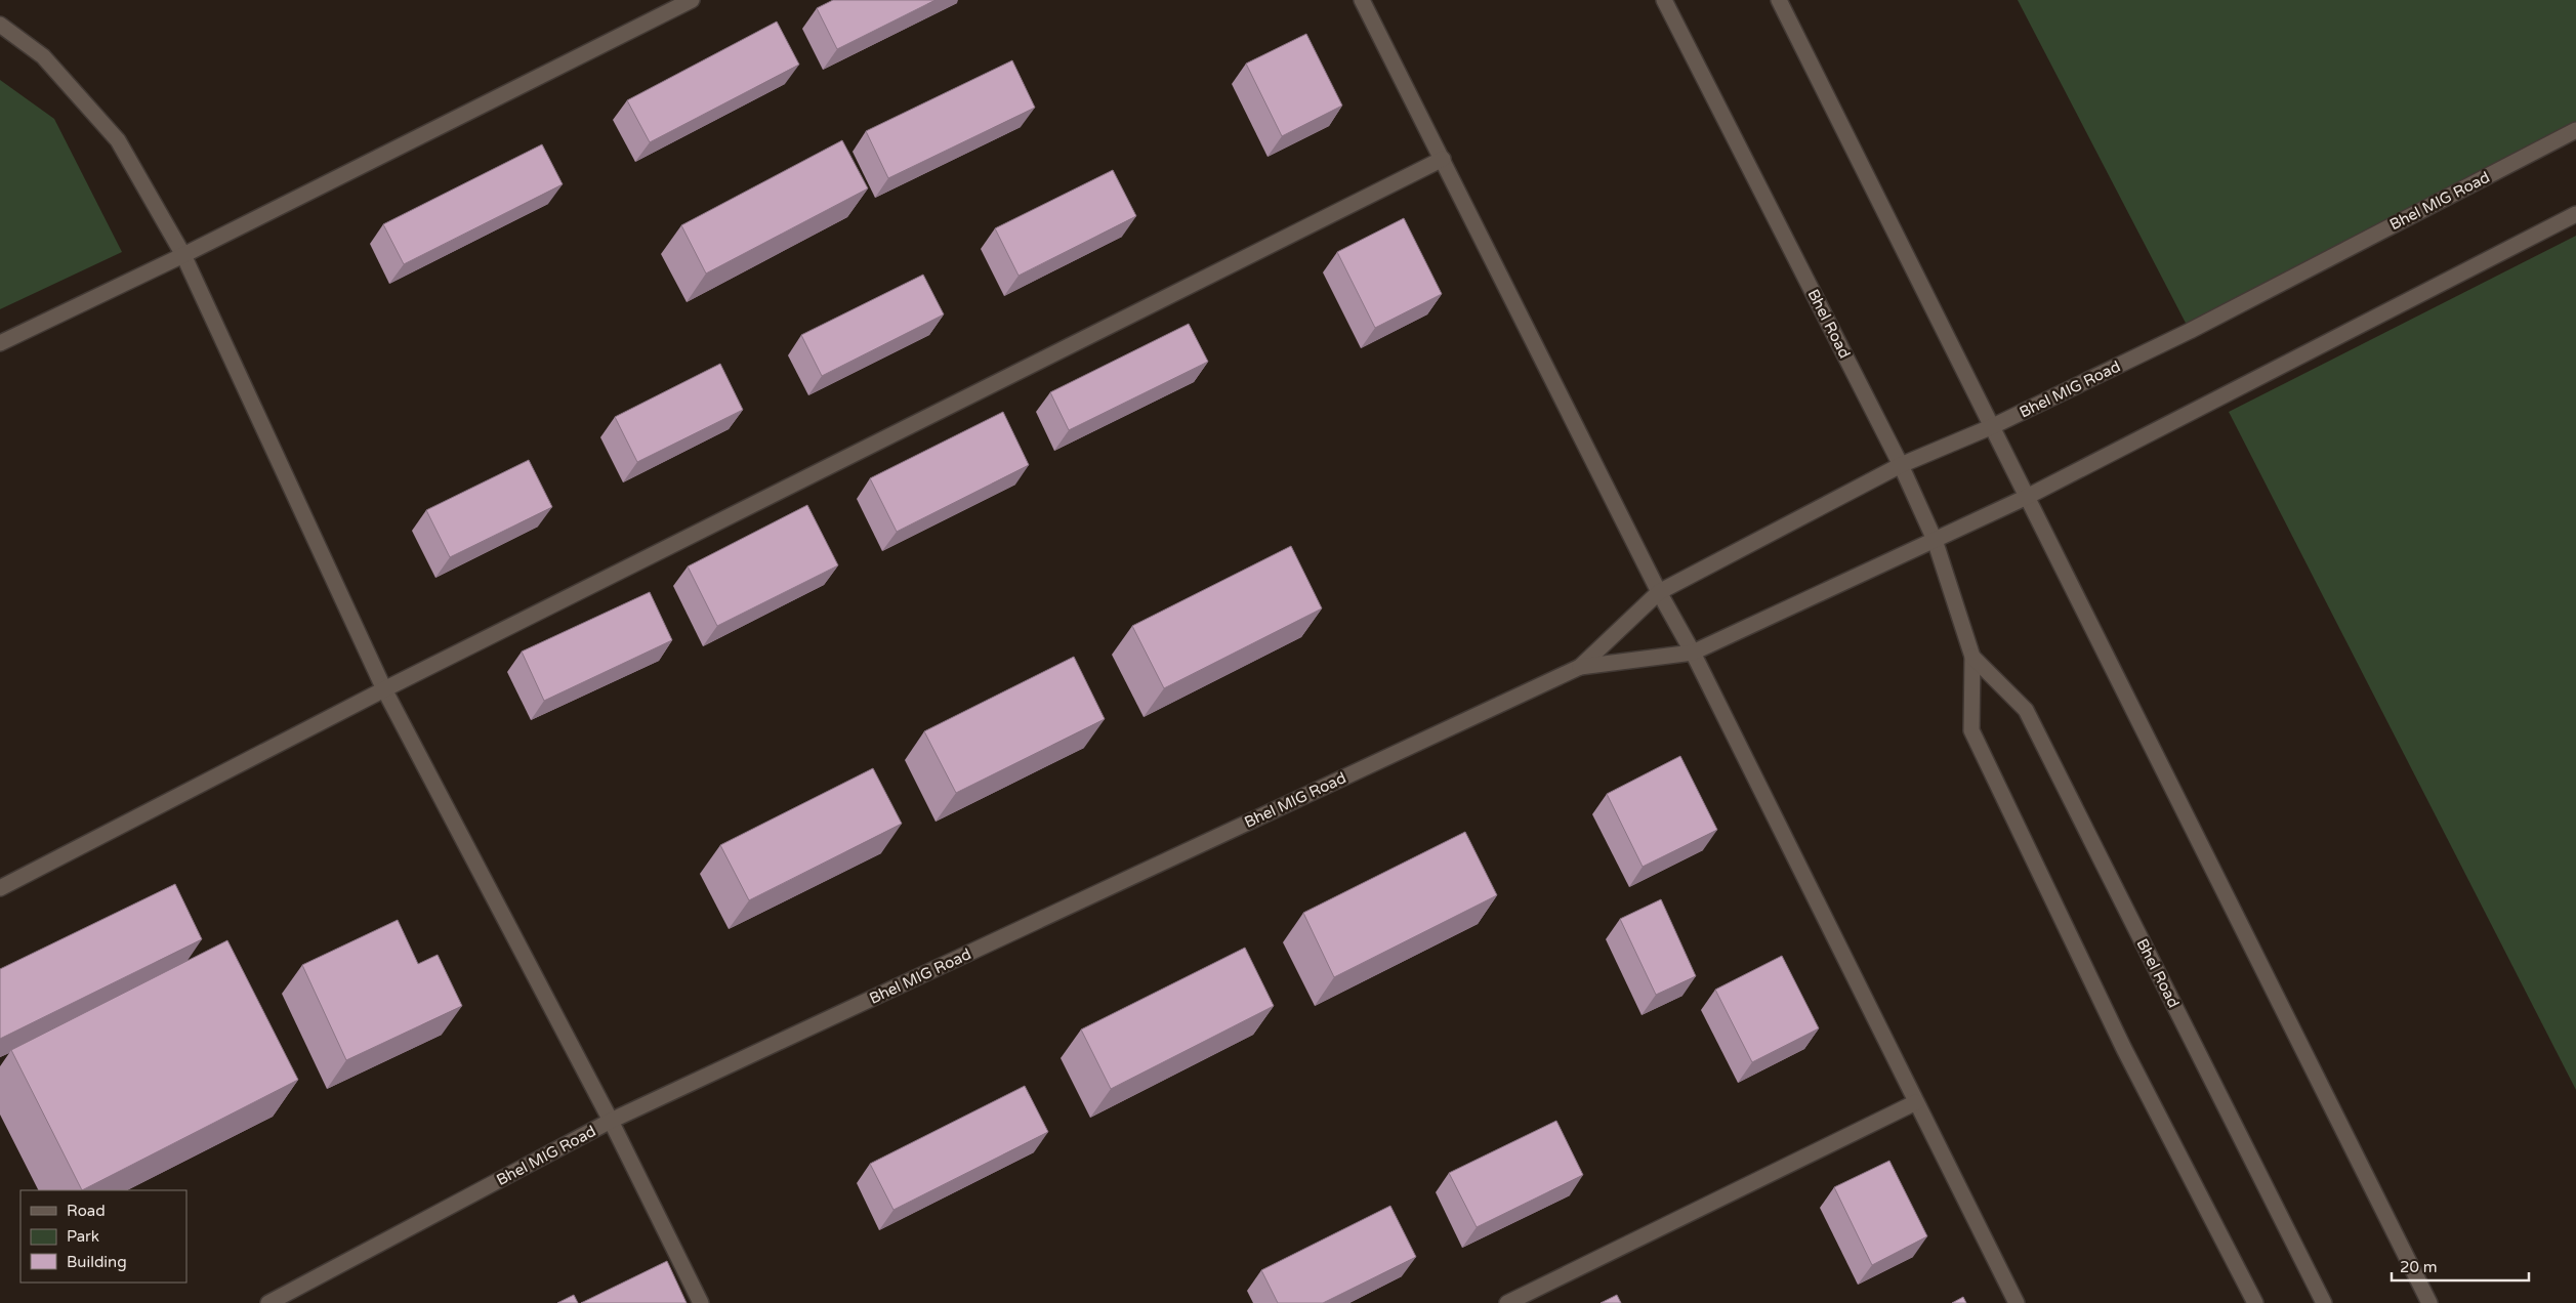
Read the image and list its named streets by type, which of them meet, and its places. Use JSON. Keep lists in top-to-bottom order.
{
  "streets": {
    "street": ["Bhel MIG Road", "Bhel Road"]
  },
  "crossings": [
    ["Bhel MIG Road", "Bhel Road"]
  ],
  "legend": ["Road", "Park", "Building"],
  "scale_bar": "20 m"
}
